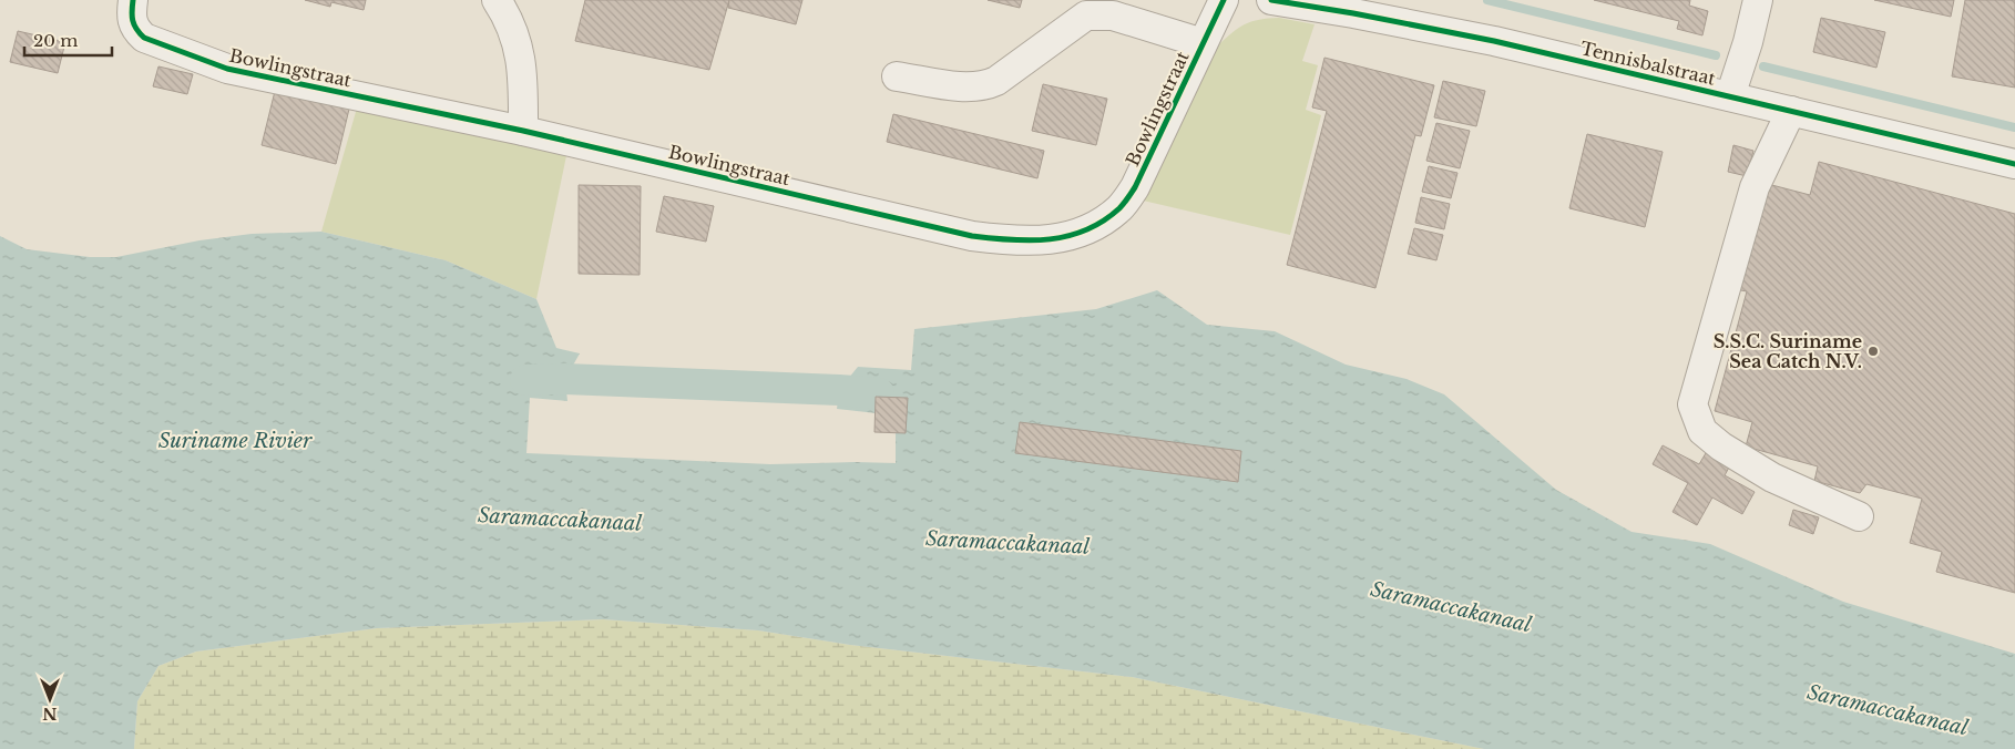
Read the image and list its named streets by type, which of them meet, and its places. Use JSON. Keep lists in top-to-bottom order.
{
  "streets": {
    "street": ["Tennisbalstraat", "Bowlingstraat"]
  },
  "water": ["Suriname Rivier", "Saramaccakanaal"],
  "places": ["S.S.C. Suriname Sea Catch N.V."],
  "scale_bar": "20 m",
  "north": "bottom"
}
